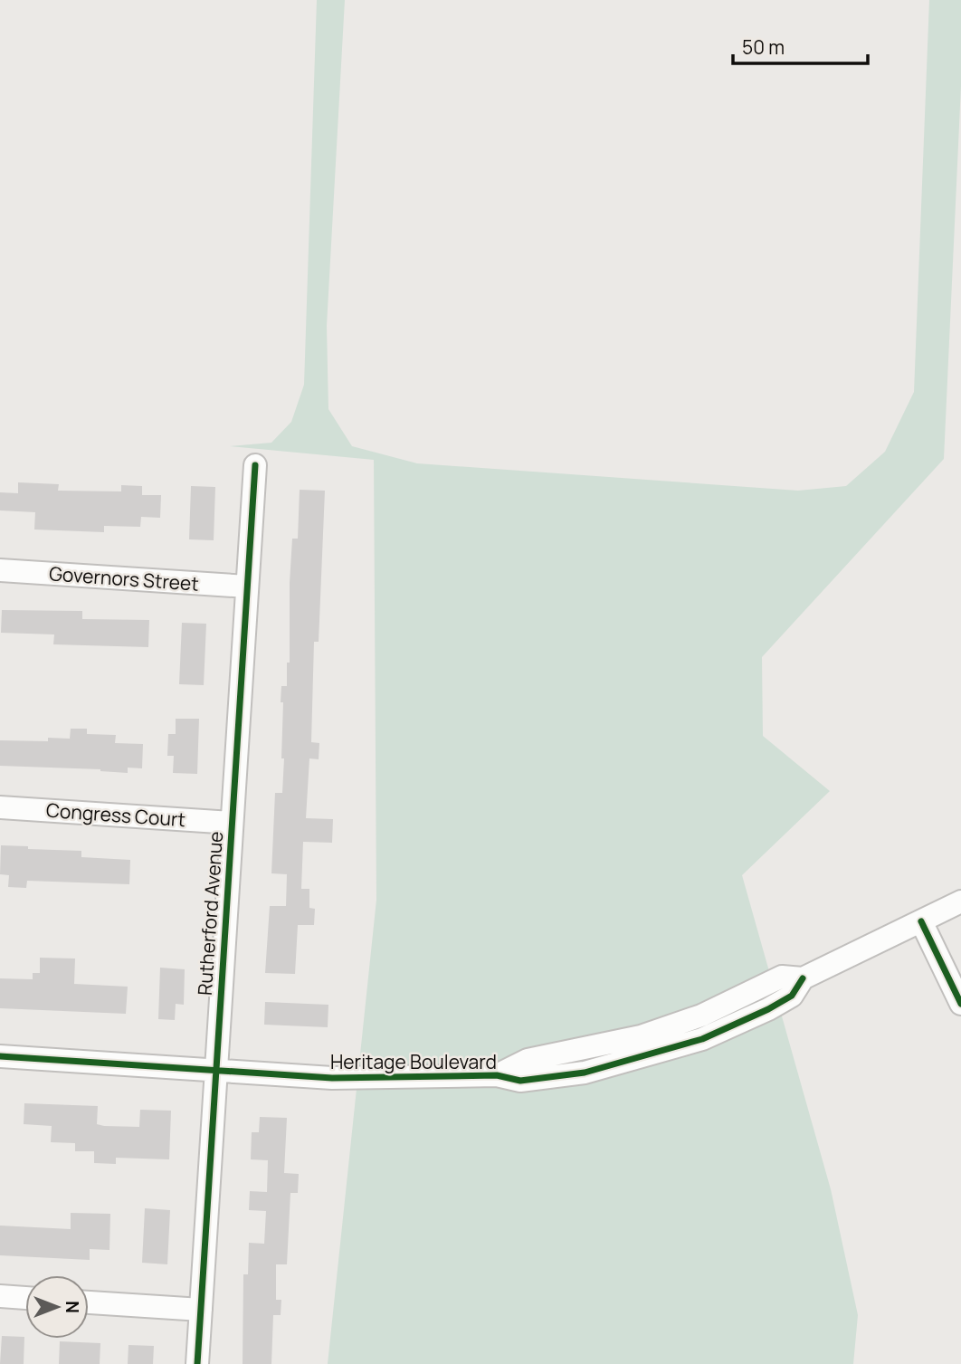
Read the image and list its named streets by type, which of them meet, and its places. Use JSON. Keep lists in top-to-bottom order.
{
  "streets": {
    "street": [
      "Governors Street",
      "Congress Court",
      "Rutherford Avenue",
      "Heritage Boulevard"
    ]
  },
  "crossings": [
    ["Governors Street", "Rutherford Avenue"],
    ["Congress Court", "Rutherford Avenue"],
    ["Rutherford Avenue", "Heritage Boulevard"]
  ],
  "scale_bar": "50 m",
  "north": "right"
}
